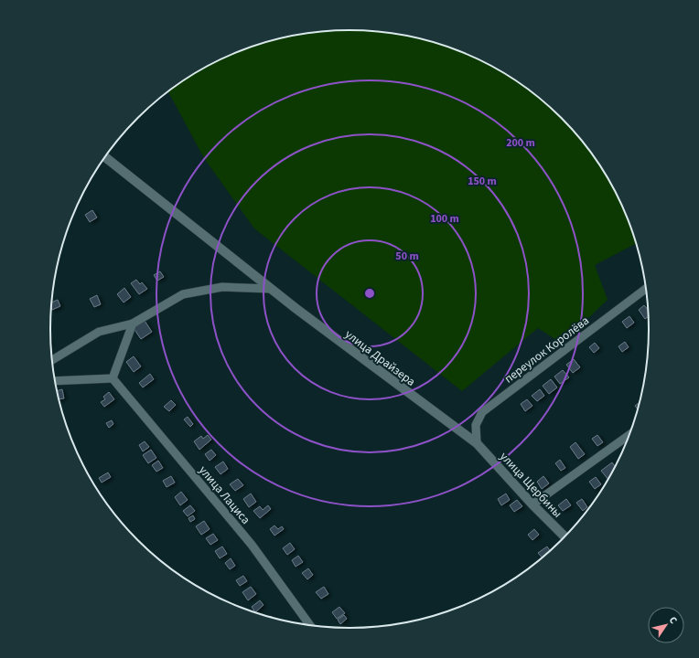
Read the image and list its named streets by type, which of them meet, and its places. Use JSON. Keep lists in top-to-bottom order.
{
  "streets": {
    "street": [
      "переулок Королёва",
      "улица Драйзера",
      "улица Щербины",
      "улица Лациса"
    ]
  },
  "crossings": [
    ["переулок Королёва", "улица Драйзера"],
    ["переулок Королёва", "улица Щербины"],
    ["улица Драйзера", "улица Щербины"]
  ],
  "north": "top right",
  "rings": [
    "200 m",
    "150 m",
    "100 m",
    "50 m"
  ]
}
